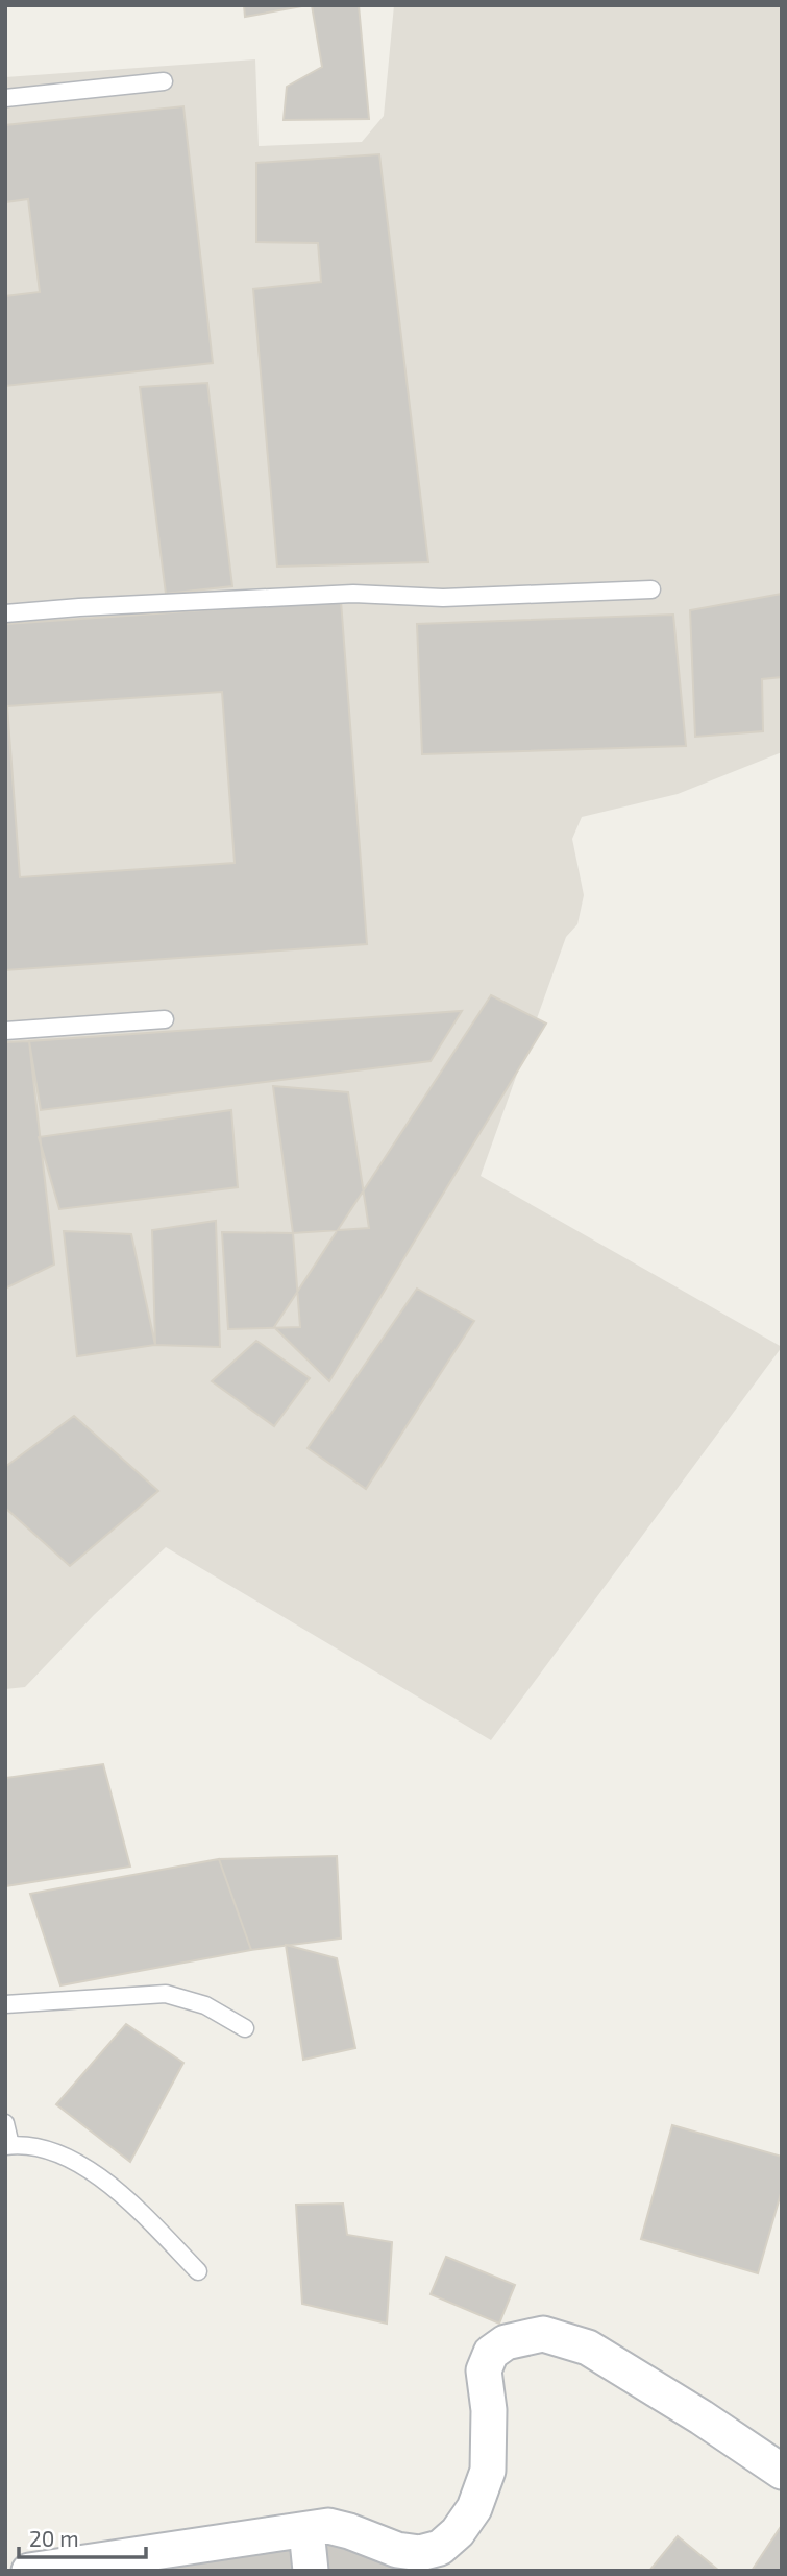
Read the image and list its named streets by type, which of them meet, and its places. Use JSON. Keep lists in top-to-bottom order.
{
  "scale_bar": "20 m"
}
